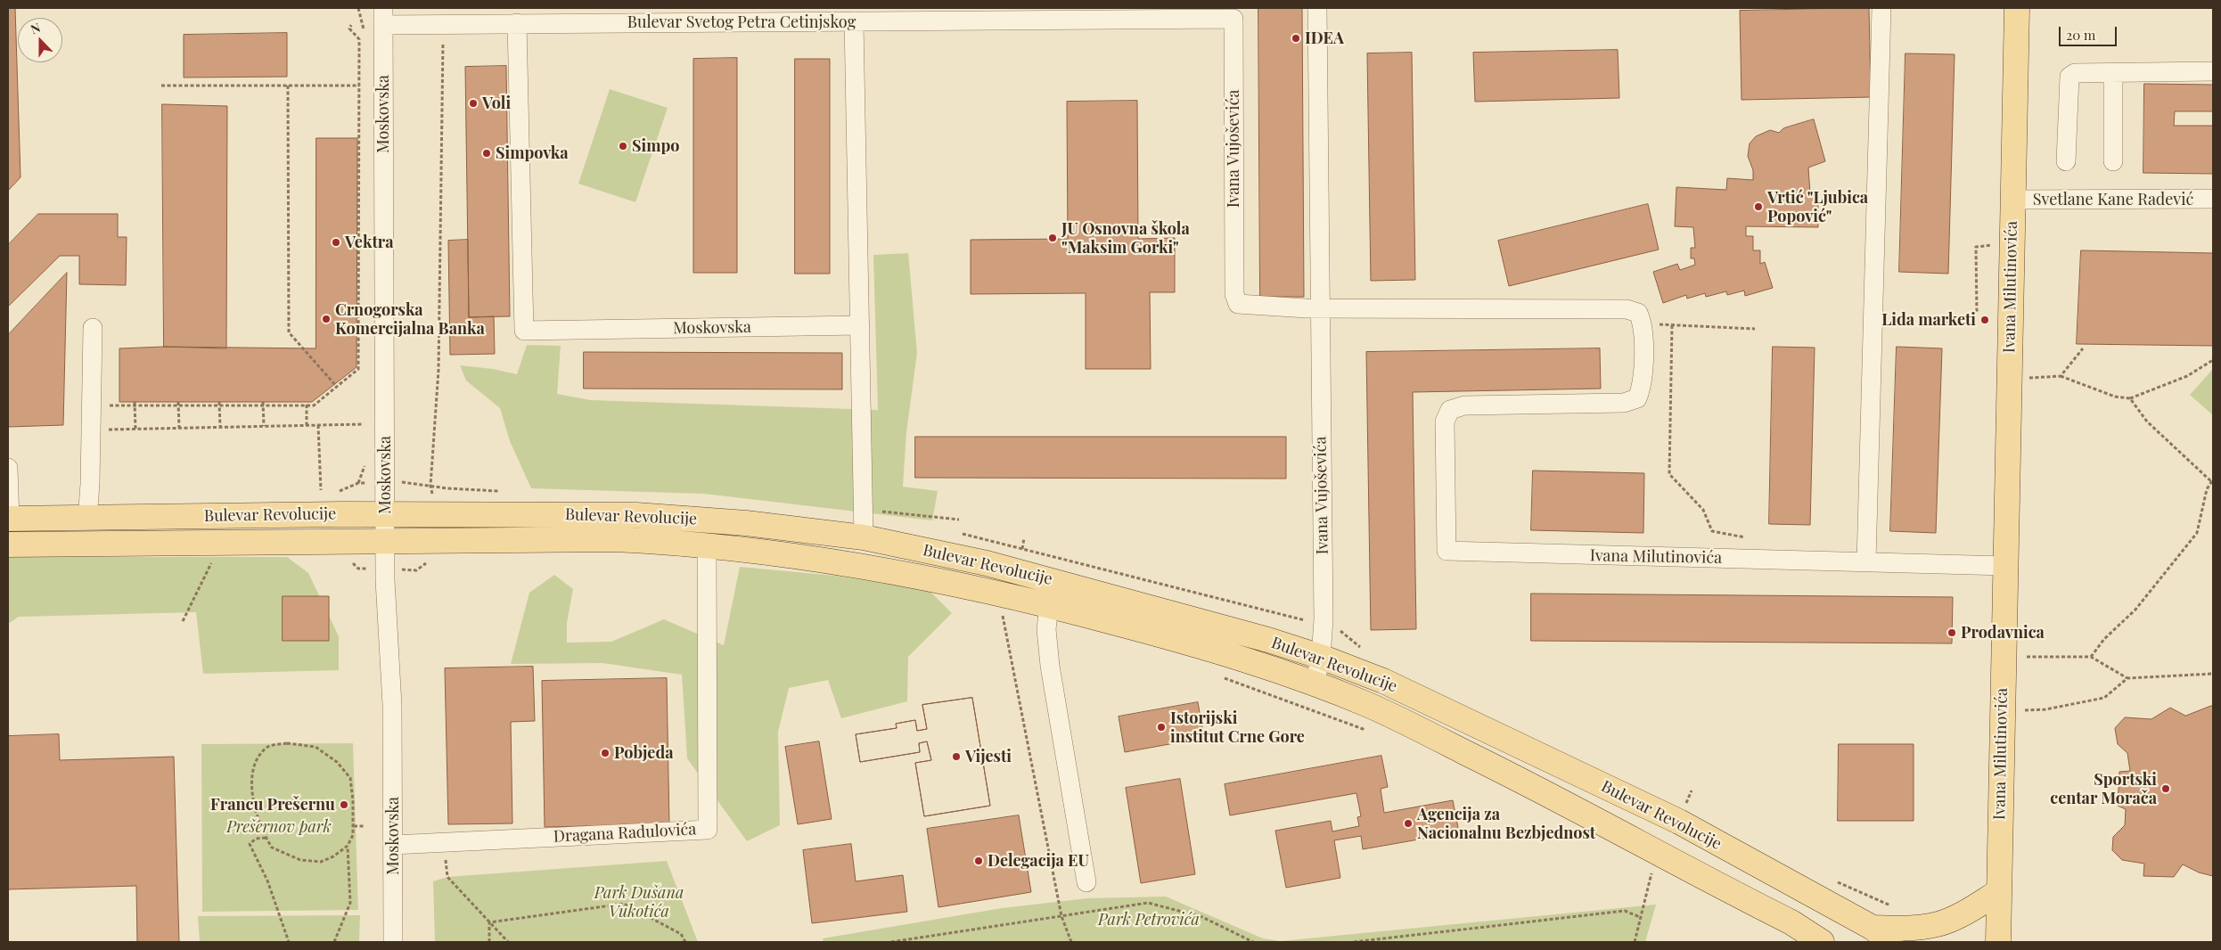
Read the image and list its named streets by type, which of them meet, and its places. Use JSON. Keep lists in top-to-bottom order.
{
  "streets": {
    "main road": ["Ivana Milutinovića", "Bulevar Revolucije"],
    "street": [
      "Bulevar Svetog Petra Cetinjskog",
      "Moskovska",
      "Ivana Vujoševića",
      "Svetlane Kane Radević",
      "Dragana Radulovića"
    ]
  },
  "crossings": [
    ["Bulevar Svetog Petra Cetinjskog", "Moskovska"],
    ["Bulevar Svetog Petra Cetinjskog", "Ivana Vujoševića"],
    ["Moskovska", "Bulevar Revolucije"],
    ["Moskovska", "Dragana Radulovića"],
    ["Ivana Vujoševića", "Ivana Milutinovića"],
    ["Ivana Vujoševića", "Bulevar Revolucije"],
    ["Svetlane Kane Radević", "Ivana Milutinovića"],
    ["Bulevar Revolucije", "Dragana Radulovića"]
  ],
  "parks": ["Prešernov park", "Park Dušana Vukotića", "Park Petrovića"],
  "places": [
    "IDEA",
    "Voli",
    "Simpo",
    "Simpovka",
    "Vrtić \"Ljubica Popović\"",
    "JU Osnovna škola \"Maksim Gorki\"",
    "Vektra",
    "Crnogorska Komercijalna Banka",
    "Lida marketi",
    "Prodavnica",
    "Istorijski institut Crne Gore",
    "Pobjeda",
    "Vijesti",
    "Sportski centar Morača",
    "Francu Prešernu",
    "Agencija za Nacionalnu Bezbjednost",
    "Delegacija EU"
  ],
  "scale_bar": "20 m",
  "north": "top"
}
